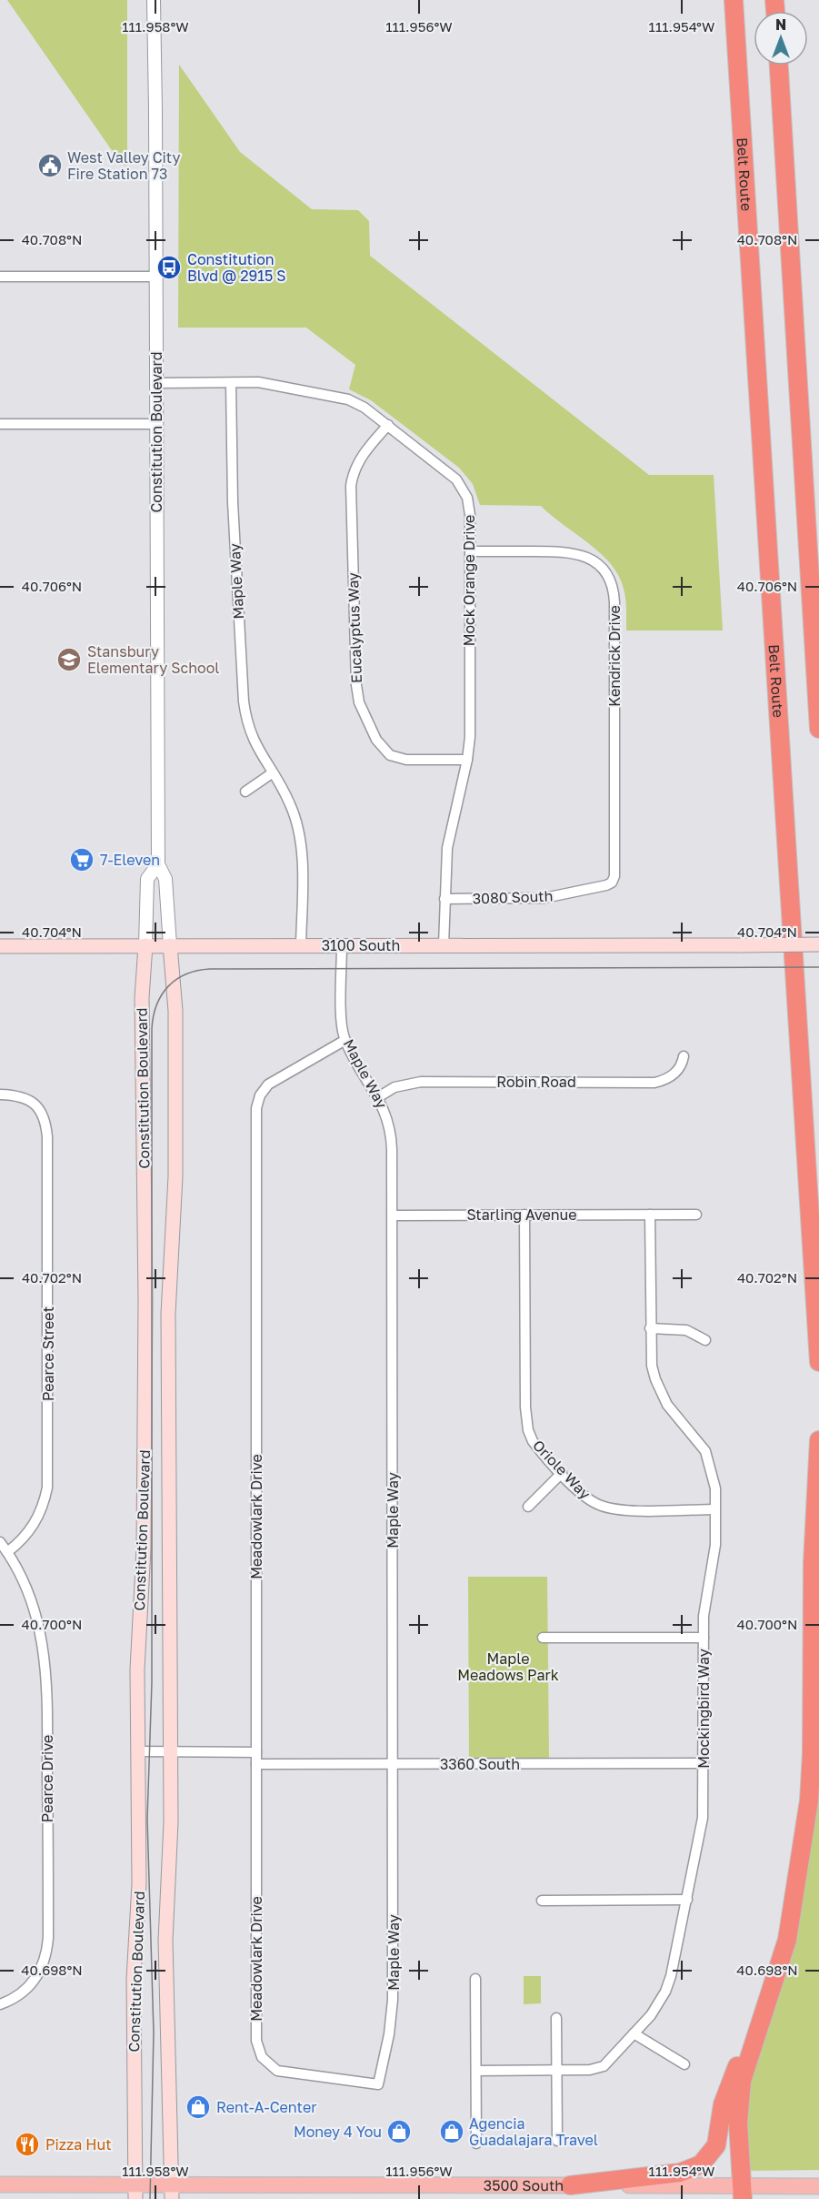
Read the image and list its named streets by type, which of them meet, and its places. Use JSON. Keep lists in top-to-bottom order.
{
  "streets": {
    "highway": ["Belt Route"],
    "main road": ["Constitution Boulevard", "3100 South", "3500 South"],
    "street": [
      "Mock Orange Drive",
      "Maple Way",
      "Eucalyptus Way",
      "Kendrick Drive",
      "3080 South",
      "Robin Road",
      "Starling Avenue",
      "Pearce Street",
      "Oriole Way",
      "Meadowlark Drive",
      "Mockingbird Way",
      "3360 South",
      "Pearce Drive"
    ]
  },
  "crossings": [
    ["Constitution Boulevard", "Mock Orange Drive"],
    ["Constitution Boulevard", "3100 South"],
    ["Constitution Boulevard", "3500 South"],
    ["Mock Orange Drive", "Maple Way"],
    ["Mock Orange Drive", "Eucalyptus Way"],
    ["Mock Orange Drive", "Kendrick Drive"],
    ["Mock Orange Drive", "3080 South"],
    ["Mock Orange Drive", "3100 South"],
    ["Maple Way", "3100 South"],
    ["Maple Way", "Robin Road"],
    ["Maple Way", "Starling Avenue"],
    ["Maple Way", "Meadowlark Drive"],
    ["Maple Way", "3360 South"],
    ["Kendrick Drive", "3080 South"],
    ["Starling Avenue", "Oriole Way"],
    ["Starling Avenue", "Mockingbird Way"],
    ["Pearce Street", "Pearce Drive"],
    ["Oriole Way", "Mockingbird Way"],
    ["Meadowlark Drive", "3360 South"],
    ["Mockingbird Way", "3360 South"]
  ],
  "parks": ["Maple Meadows Park"],
  "places": {
    "public building": ["West Valley City Fire Station 73"],
    "bus stop": ["Constitution Blvd @ 2915 S"],
    "school or university": ["Stansbury Elementary School"],
    "supermarket": ["7-Eleven"],
    "shop": ["Rent-A-Center", "Money 4 You", "Agencia Guadalajara Travel"],
    "restaurant": ["Pizza Hut"]
  },
  "north": "top",
  "coordinates": [
    "111.958°W",
    "111.956°W",
    "111.954°W",
    "40.708°N",
    "40.706°N",
    "40.704°N",
    "40.702°N",
    "40.700°N",
    "40.698°N"
  ]
}
